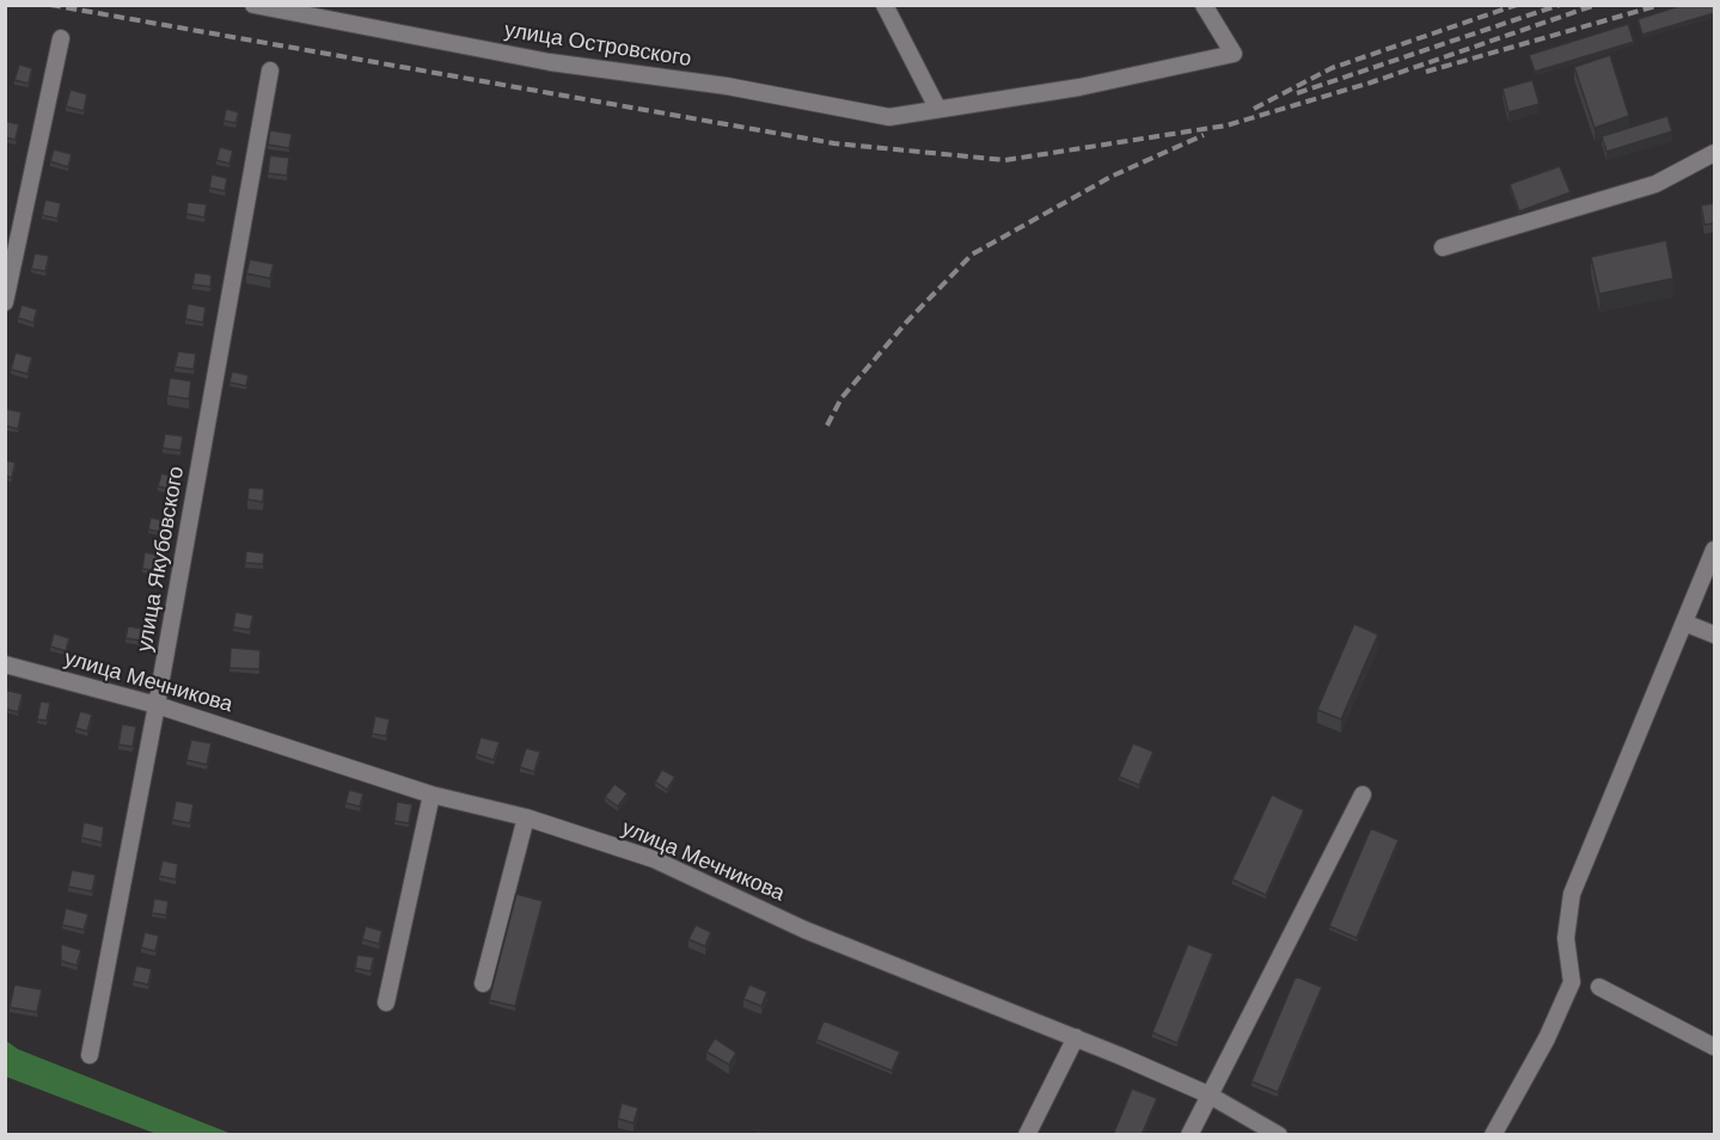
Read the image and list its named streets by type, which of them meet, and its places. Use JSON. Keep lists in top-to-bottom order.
{
  "streets": {
    "street": ["улица Островского", "улица Якубовского", "улица Мечникова"]
  },
  "crossings": [
    ["улица Якубовского", "улица Мечникова"]
  ]
}
